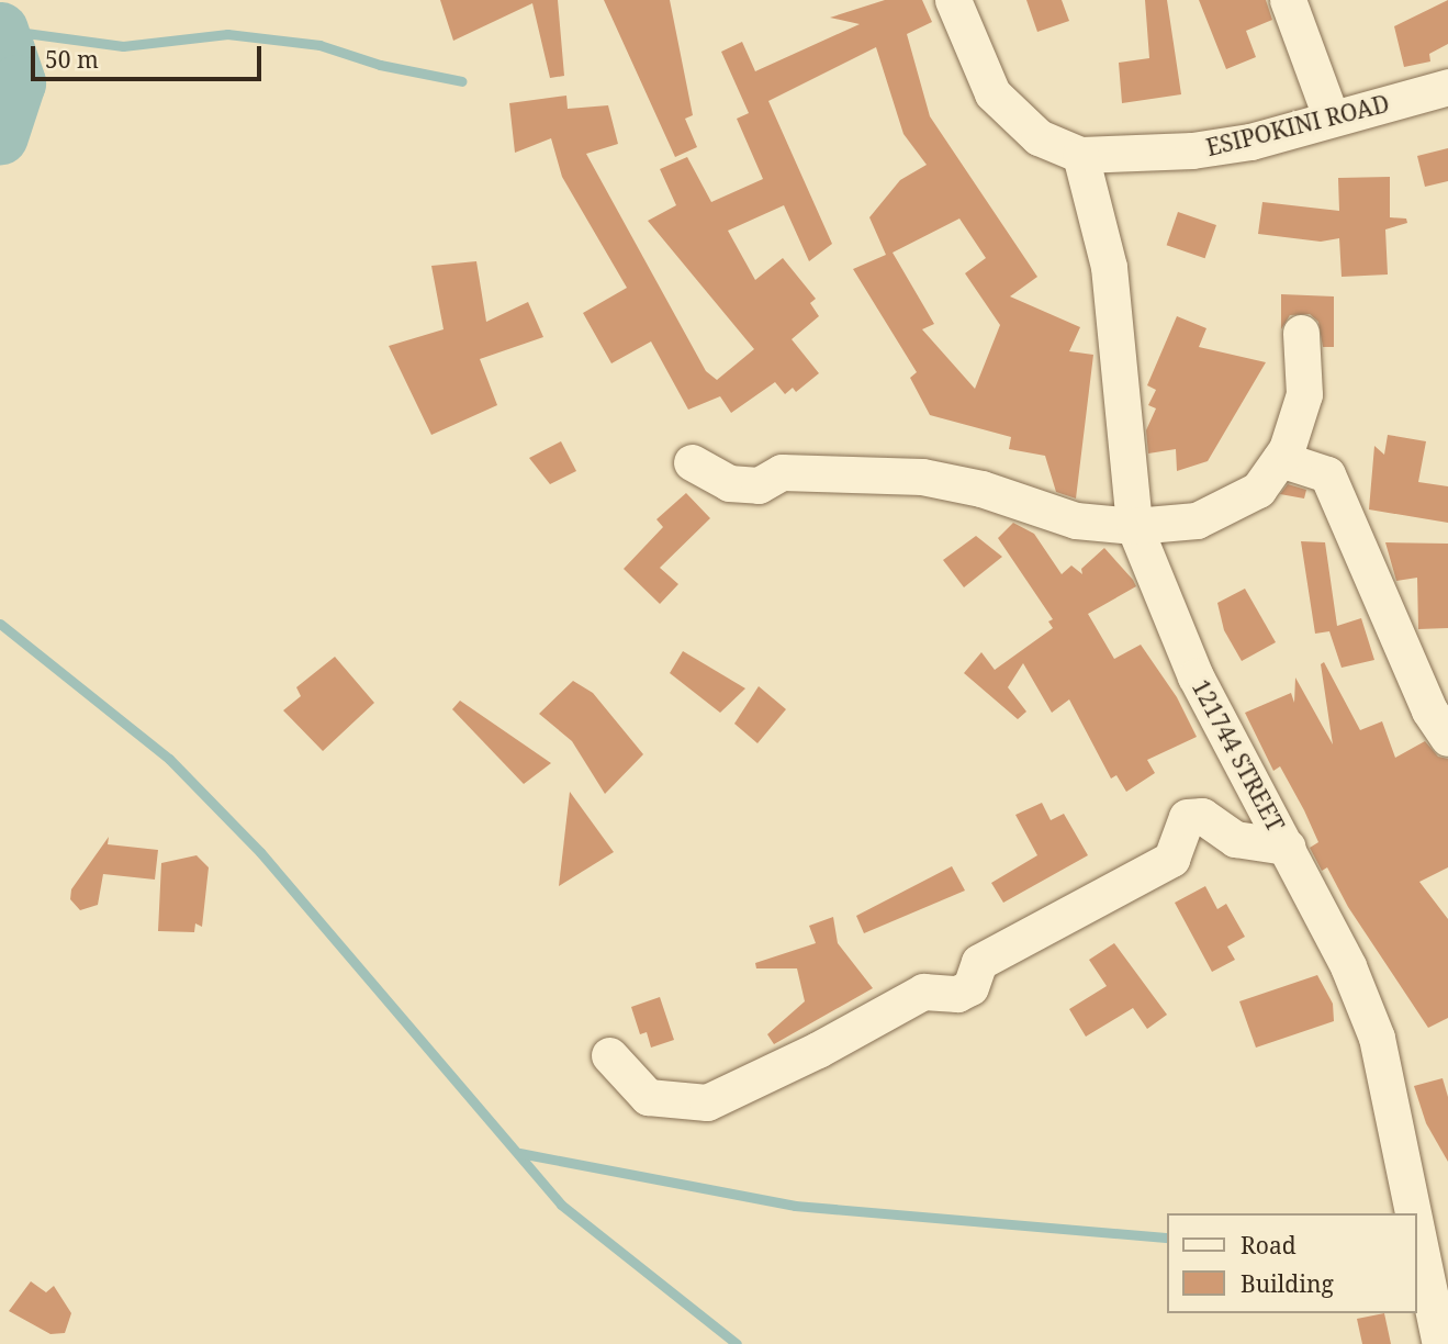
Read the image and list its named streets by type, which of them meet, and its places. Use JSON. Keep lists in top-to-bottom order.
{
  "streets": {
    "street": ["ESIPOKINI ROAD", "121744 STREET"]
  },
  "crossings": [
    ["ESIPOKINI ROAD", "121744 STREET"]
  ],
  "legend": ["Road", "Building"],
  "scale_bar": "50 m"
}
